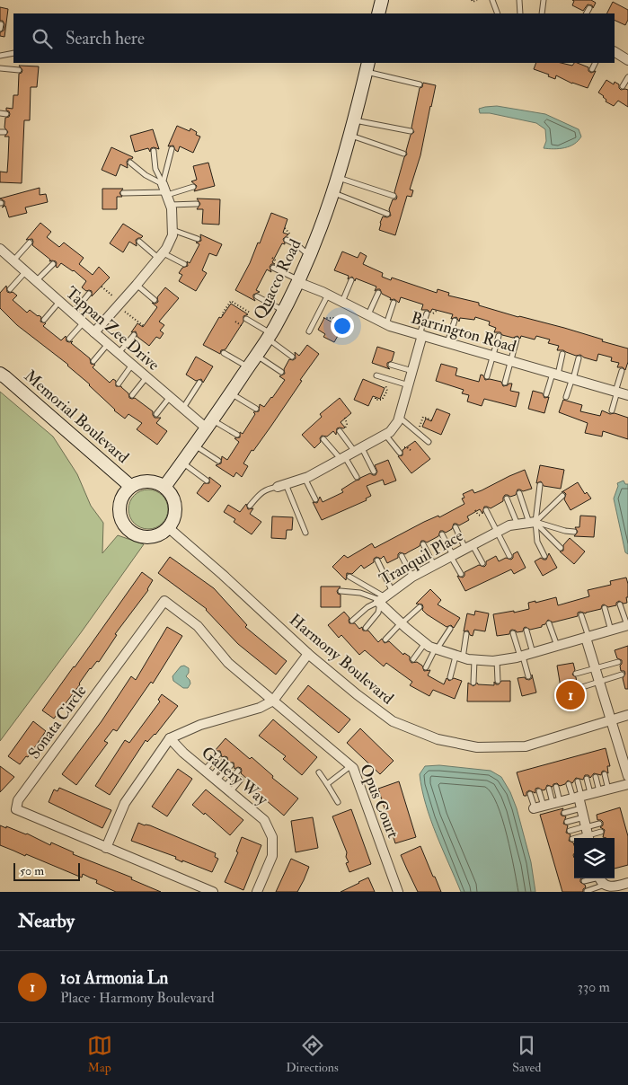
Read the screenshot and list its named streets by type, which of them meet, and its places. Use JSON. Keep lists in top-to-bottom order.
{
  "streets": {
    "street": [
      "Quacco Road",
      "Tappan Zee Drive",
      "Barrington Road",
      "Memorial Boulevard",
      "Tranquil Place",
      "Harmony Boulevard",
      "Sonata Circle",
      "Gallery Way",
      "Opus Court"
    ]
  },
  "crossings": [
    ["Quacco Road", "Tappan Zee Drive"],
    ["Quacco Road", "Barrington Road"],
    ["Quacco Road", "Memorial Boulevard"],
    ["Quacco Road", "Harmony Boulevard"],
    ["Memorial Boulevard", "Harmony Boulevard"],
    ["Sonata Circle", "Opus Court"]
  ],
  "scale_bar": "50 m",
  "page": {
    "search": "Search here",
    "pins": "1",
    "scale": "50 m",
    "heading": "Nearby",
    "list": [
      {
        "mark": "1",
        "name": "101 Armonia Ln",
        "note": "Place · Harmony Boulevard",
        "value": "330 m"
      }
    ],
    "nav": ["Map", "Directions", "Saved"]
  }
}
